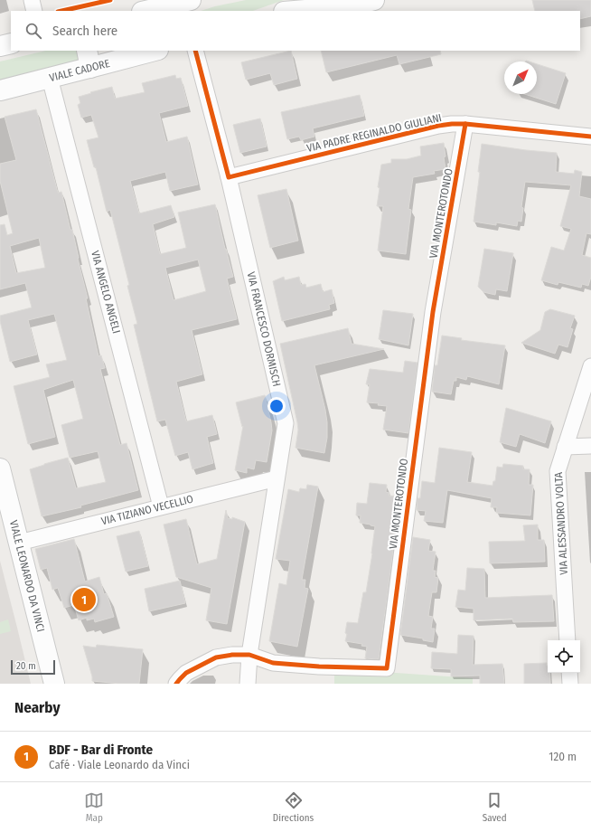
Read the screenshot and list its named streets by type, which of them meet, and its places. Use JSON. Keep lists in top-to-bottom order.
{
  "streets": {
    "main road": ["VIALE CADORE", "VIALE LEONARDO DA VINCI"],
    "street": [
      "VIA PADRE REGINALDO GIULIANI",
      "VIA MONTEROTONDO",
      "VIA ANGELO ANGELI",
      "VIA FRANCESCO DORMISCH",
      "VIA TIZIANO VECELLIO",
      "VIA ALESSANDRO VOLTA"
    ]
  },
  "crossings": [
    ["VIALE CADORE", "VIA ANGELO ANGELI"],
    ["VIA PADRE REGINALDO GIULIANI", "VIA MONTEROTONDO"],
    ["VIA PADRE REGINALDO GIULIANI", "VIA FRANCESCO DORMISCH"],
    ["VIA MONTEROTONDO", "VIA FRANCESCO DORMISCH"],
    ["VIA ANGELO ANGELI", "VIA TIZIANO VECELLIO"],
    ["VIA FRANCESCO DORMISCH", "VIA TIZIANO VECELLIO"],
    ["VIA TIZIANO VECELLIO", "VIALE LEONARDO DA VINCI"]
  ],
  "scale_bar": "20 m",
  "north": "top right",
  "page": {
    "search": "Search here",
    "pins": "1",
    "scale": "20 m",
    "heading": "Nearby",
    "list": [
      {
        "mark": "1",
        "name": "BDF - Bar di Fronte",
        "note": "Café · Viale Leonardo da Vinci",
        "value": "120 m"
      }
    ],
    "nav": ["Map", "Directions", "Saved"]
  }
}
